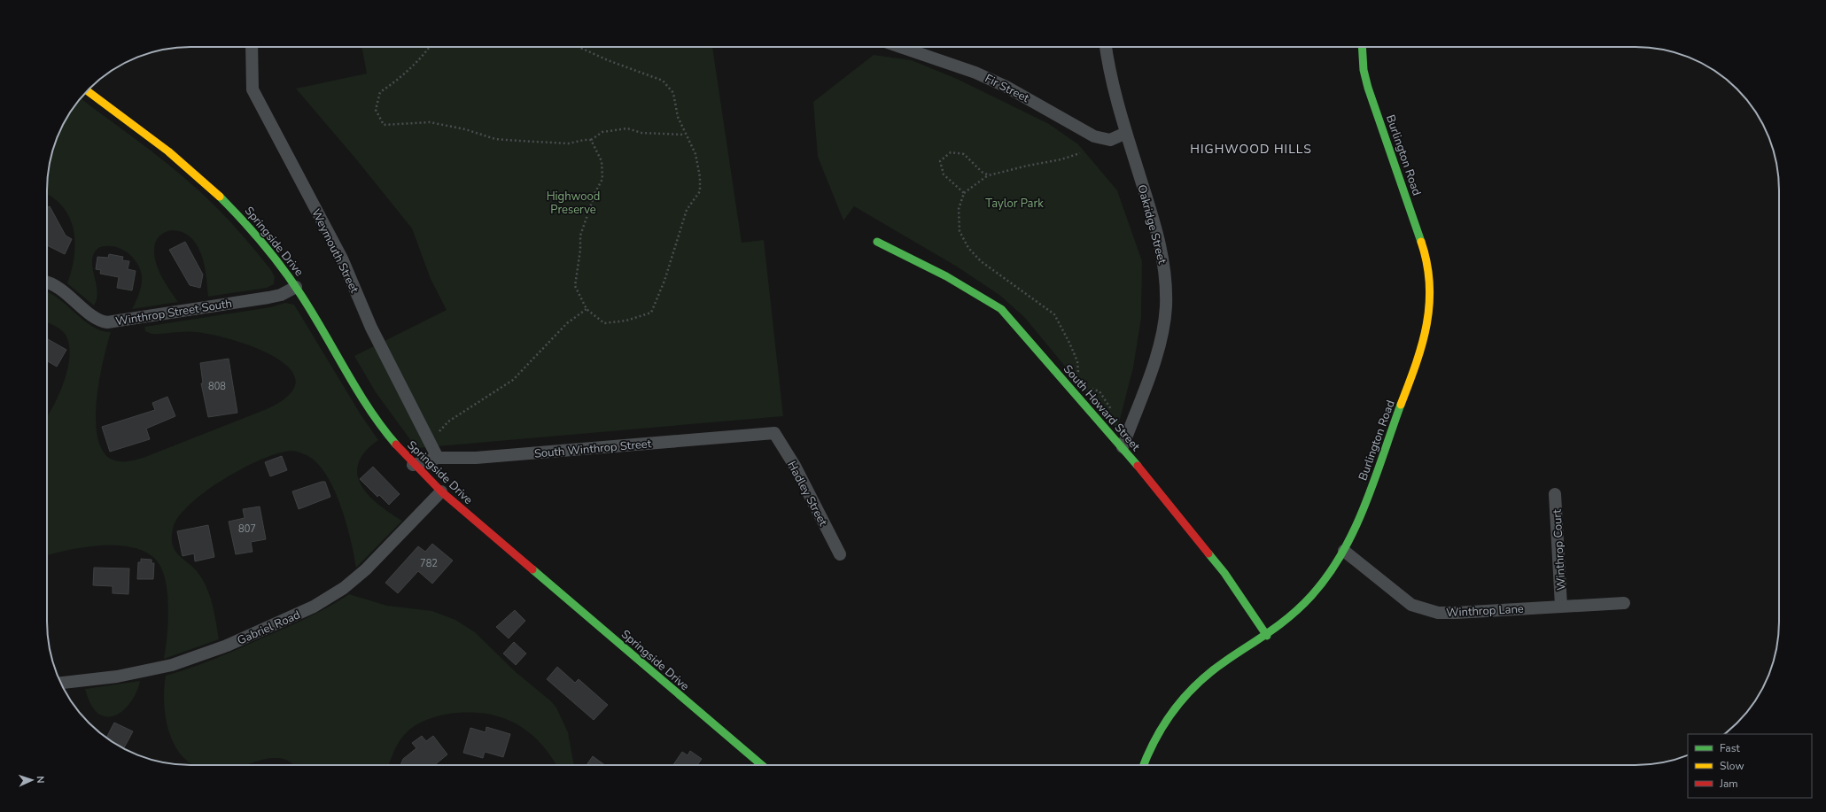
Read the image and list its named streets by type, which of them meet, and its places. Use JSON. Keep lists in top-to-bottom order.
{
  "streets": {
    "street": [
      "Fir Street",
      "Burlington Road",
      "Oakridge Street",
      "Springside Drive",
      "Weymouth Street",
      "Winthrop Street South",
      "South Howard Street",
      "South Winthrop Street",
      "Hadley Street",
      "Winthrop Court",
      "Winthrop Lane",
      "Gabriel Road"
    ]
  },
  "crossings": [
    ["Fir Street", "Oakridge Street"],
    ["Burlington Road", "South Howard Street"],
    ["Burlington Road", "Winthrop Lane"],
    ["Oakridge Street", "South Howard Street"],
    ["Springside Drive", "Winthrop Street South"],
    ["Springside Drive", "South Winthrop Street"],
    ["Springside Drive", "Gabriel Road"],
    ["Weymouth Street", "South Winthrop Street"],
    ["South Winthrop Street", "Hadley Street"],
    ["Winthrop Court", "Winthrop Lane"]
  ],
  "districts": ["HIGHWOOD HILLS"],
  "parks": ["Highwood Preserve", "Taylor Park"],
  "house_numbers": ["808", "807", "782"],
  "legend": ["Fast", "Slow", "Jam"],
  "north": "right"
}
